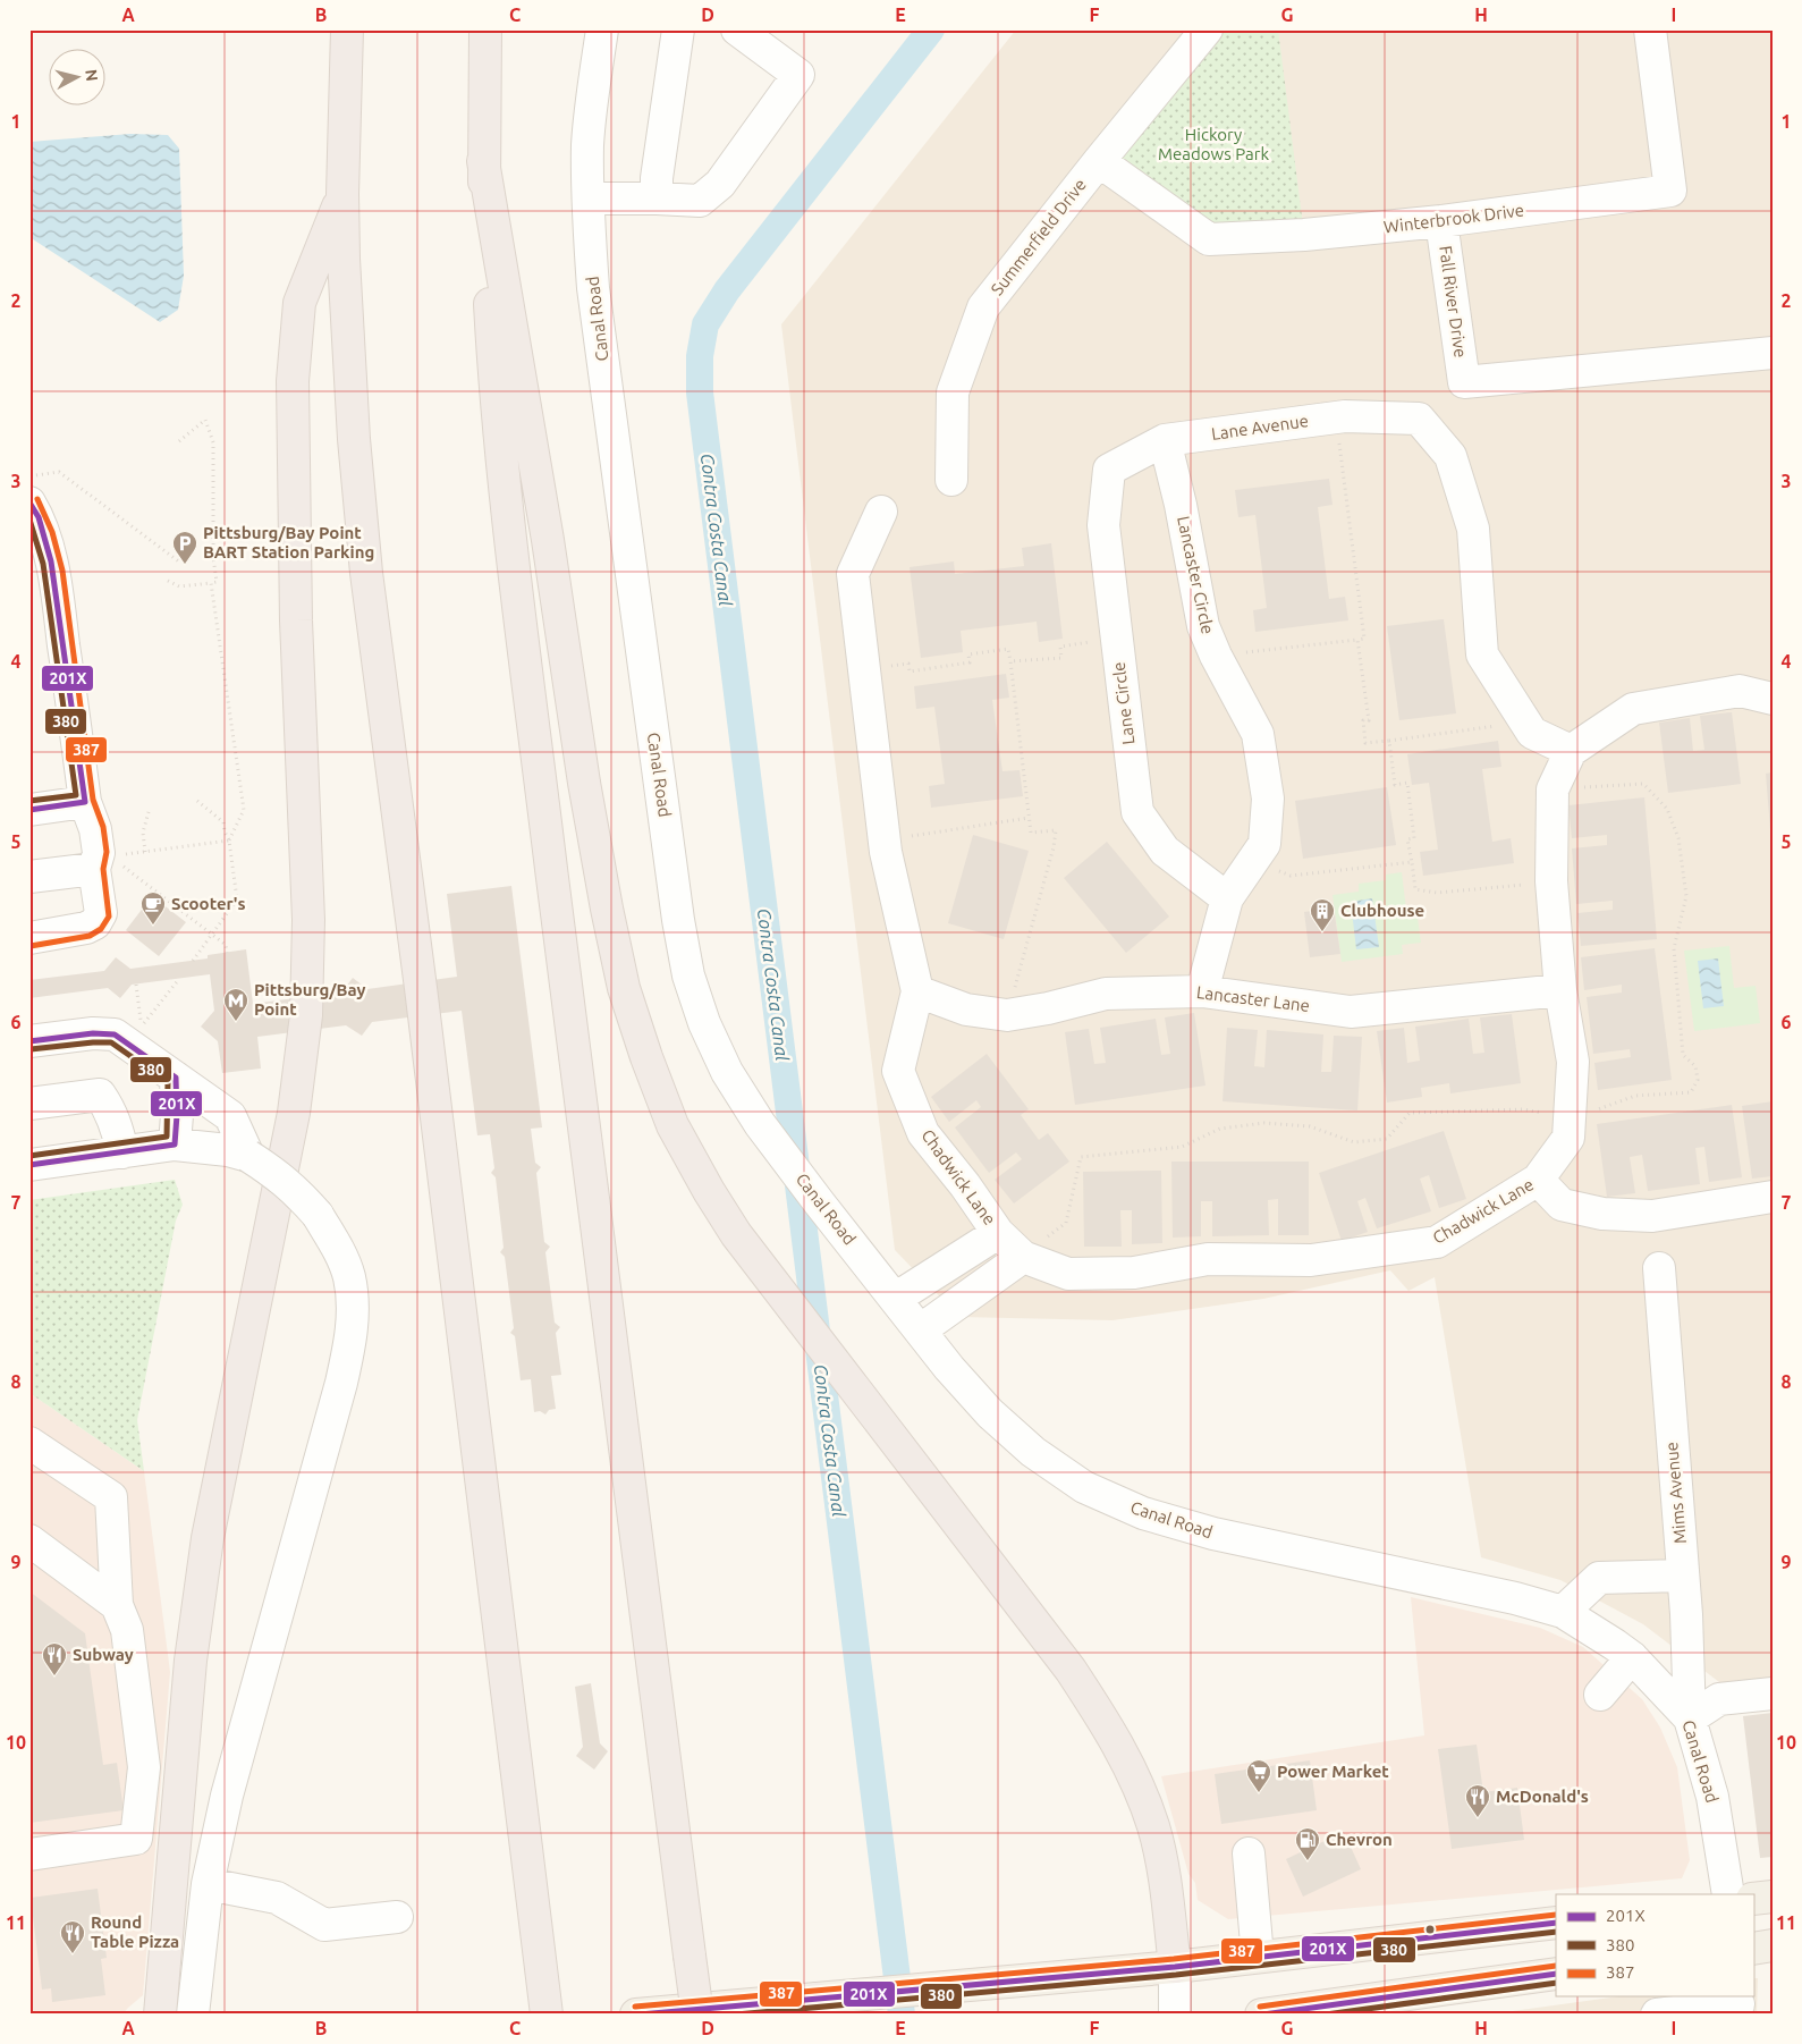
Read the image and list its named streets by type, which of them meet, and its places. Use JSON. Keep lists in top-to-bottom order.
{
  "streets": {
    "street": [
      "Winterbrook Drive",
      "Summerfield Drive",
      "Fall River Drive",
      "Canal Road",
      "Lane Avenue",
      "Lancaster Circle",
      "Lane Circle",
      "Lancaster Lane",
      "Chadwick Lane",
      "Mims Avenue"
    ]
  },
  "crossings": [
    ["Winterbrook Drive", "Summerfield Drive"],
    ["Winterbrook Drive", "Fall River Drive"],
    ["Canal Road", "Chadwick Lane"],
    ["Canal Road", "Mims Avenue"],
    ["Lane Avenue", "Lancaster Circle"],
    ["Lane Avenue", "Lane Circle"],
    ["Lancaster Circle", "Lane Circle"],
    ["Lancaster Circle", "Lancaster Lane"],
    ["Lancaster Lane", "Chadwick Lane"]
  ],
  "water": ["Contra Costa Canal"],
  "parks": ["Hickory Meadows Park"],
  "places": {
    "parking": ["Pittsburg/Bay Point BART Station Parking"],
    "cafe": ["Scooter's"],
    "building": ["Clubhouse"],
    "metro station": ["Pittsburg/Bay Point"],
    "restaurant": ["Subway", "McDonald's", "Round Table Pizza"],
    "supermarket": ["Power Market"],
    "fuel station": ["Chevron"]
  },
  "lines": ["transit line 387", "transit line 201X", "transit line 380"],
  "legend": ["201X", "380", "387"],
  "north": "right",
  "grid": {
    "columns": [
      "A",
      "B",
      "C",
      "D",
      "E",
      "F",
      "G",
      "H",
      "I"
    ],
    "rows": [
      "1",
      "2",
      "3",
      "4",
      "5",
      "6",
      "7",
      "8",
      "9",
      "10",
      "11"
    ]
  }
}
